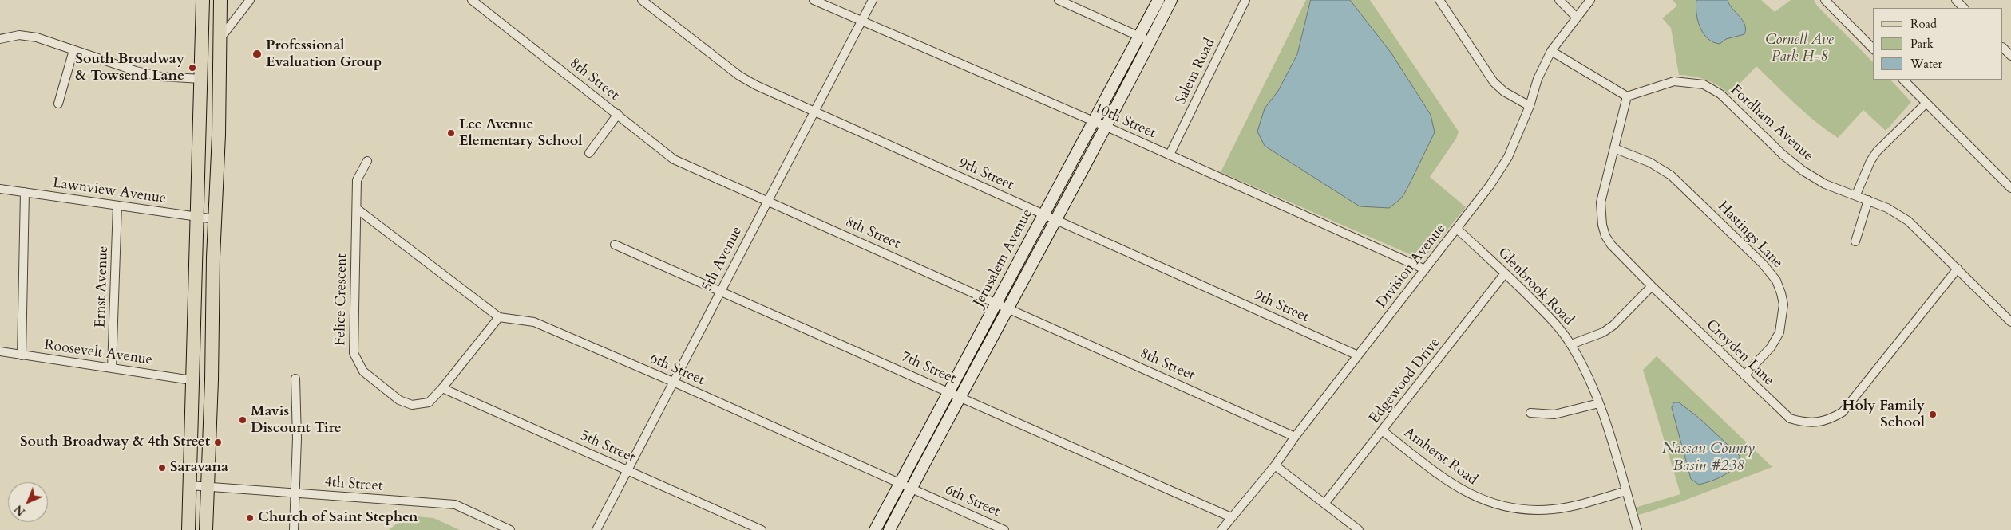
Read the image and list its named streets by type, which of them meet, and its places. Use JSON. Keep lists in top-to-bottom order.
{
  "streets": {
    "main road": ["Jerusalem Avenue"],
    "street": [
      "Salem Road",
      "8th Street",
      "10th Street",
      "Fordham Avenue",
      "9th Street",
      "Lawnview Avenue",
      "Hastings Lane",
      "5th Avenue",
      "Division Avenue",
      "Ernst Avenue",
      "Glenbrook Road",
      "Felice Crescent",
      "Roosevelt Avenue",
      "Croyden Lane",
      "7th Street",
      "6th Street",
      "Edgewood Drive",
      "5th Street",
      "Amherst Road",
      "4th Street"
    ]
  },
  "crossings": [
    ["Salem Road", "10th Street"],
    ["8th Street", "Jerusalem Avenue"],
    ["8th Street", "5th Avenue"],
    ["8th Street", "Division Avenue"],
    ["10th Street", "Jerusalem Avenue"],
    ["10th Street", "5th Avenue"],
    ["10th Street", "Division Avenue"],
    ["Fordham Avenue", "Croyden Lane"],
    ["9th Street", "Jerusalem Avenue"],
    ["9th Street", "5th Avenue"],
    ["9th Street", "Division Avenue"],
    ["Lawnview Avenue", "Ernst Avenue"],
    ["Hastings Lane", "Croyden Lane"],
    ["Jerusalem Avenue", "7th Street"],
    ["Jerusalem Avenue", "6th Street"],
    ["5th Avenue", "7th Street"],
    ["5th Avenue", "6th Street"],
    ["5th Avenue", "5th Street"],
    ["Division Avenue", "Glenbrook Road"],
    ["Division Avenue", "7th Street"],
    ["Ernst Avenue", "Roosevelt Avenue"],
    ["Glenbrook Road", "Edgewood Drive"],
    ["Glenbrook Road", "Amherst Road"],
    ["Felice Crescent", "6th Street"],
    ["Felice Crescent", "5th Street"],
    ["Edgewood Drive", "Amherst Road"]
  ],
  "water": ["Nassau County Basin #238"],
  "parks": ["Cornell Ave Park H-8"],
  "places": [
    "Professional Evaluation Group",
    "South Broadway & Towsend Lane",
    "Lee Avenue Elementary School",
    "Holy Family School",
    "Mavis Discount Tire",
    "South Broadway & 4th Street",
    "Saravana",
    "Church of Saint Stephen"
  ],
  "legend": ["Road", "Park", "Water"],
  "north": "bottom left"
}
